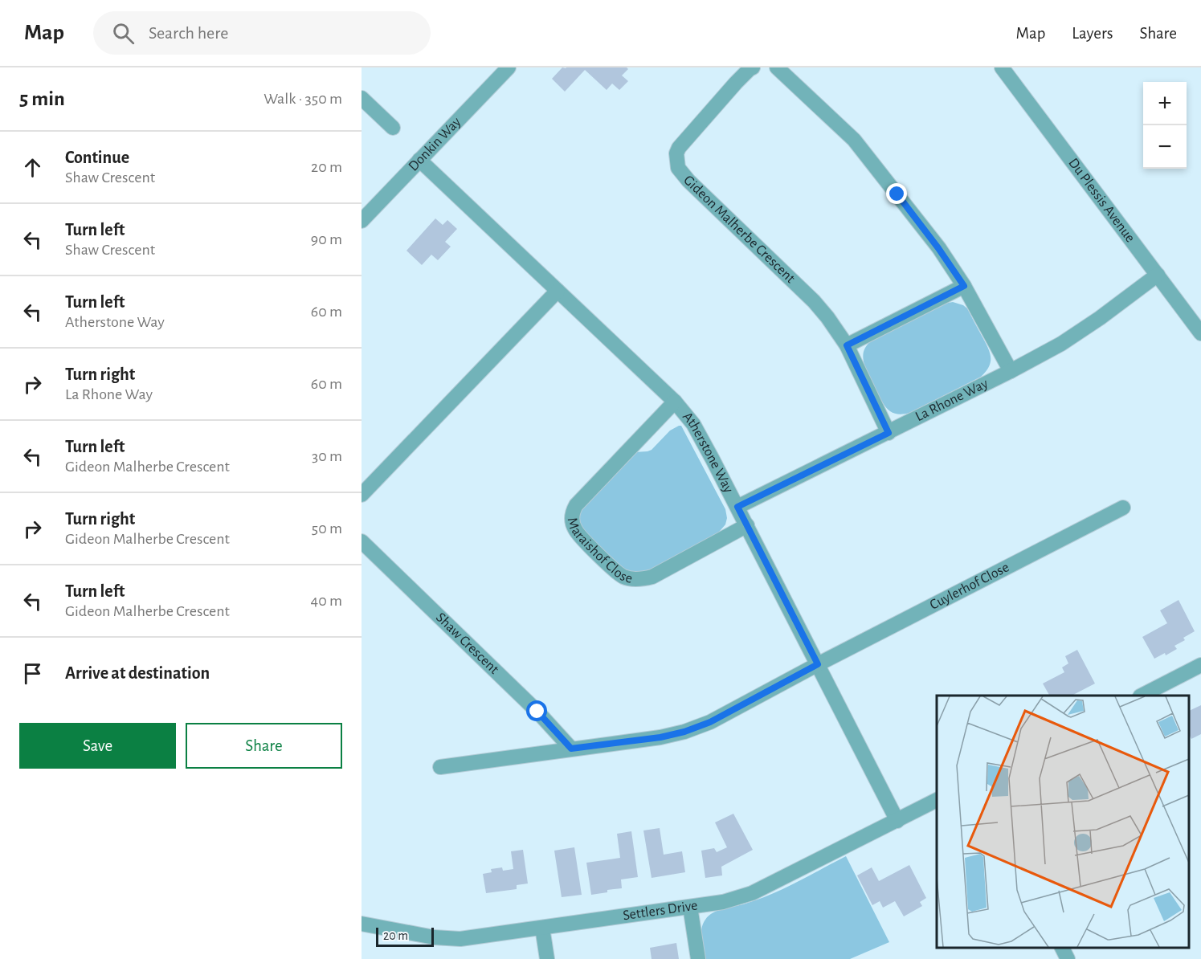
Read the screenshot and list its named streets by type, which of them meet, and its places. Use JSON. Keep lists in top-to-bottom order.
{
  "streets": {
    "street": [
      "Donkin Way",
      "Du Plessis Avenue",
      "Gideon Malherbe Crescent",
      "La Rhone Way",
      "Atherstone Way",
      "Maraishof Close",
      "Cuylerhof Close",
      "Shaw Crescent",
      "Settlers Drive"
    ]
  },
  "crossings": [
    ["Donkin Way", "Atherstone Way"],
    ["Du Plessis Avenue", "La Rhone Way"],
    ["Gideon Malherbe Crescent", "La Rhone Way"],
    ["La Rhone Way", "Atherstone Way"],
    ["Atherstone Way", "Maraishof Close"],
    ["Atherstone Way", "Cuylerhof Close"],
    ["Atherstone Way", "Settlers Drive"]
  ],
  "scale_bar": "20 m",
  "page": {
    "header": "Map",
    "search": "Search here",
    "nav": ["Map", "Layers", "Share"],
    "heading": ["5 min", "Walk · 350 m"],
    "map_buttons": ["+", "−"],
    "list": [
      ["Continue", "Shaw Crescent", "20 m"],
      ["Turn left", "Shaw Crescent", "90 m"],
      ["Turn left", "Atherstone Way", "60 m"],
      ["Turn right", "La Rhone Way", "60 m"],
      ["Turn left", "Gideon Malherbe Crescent", "30 m"],
      ["Turn right", "Gideon Malherbe Crescent", "50 m"],
      ["Turn left", "Gideon Malherbe Crescent", "40 m"],
      "Arrive at destination"
    ],
    "buttons": ["Save", "Share"],
    "scale": "20 m"
  }
}
